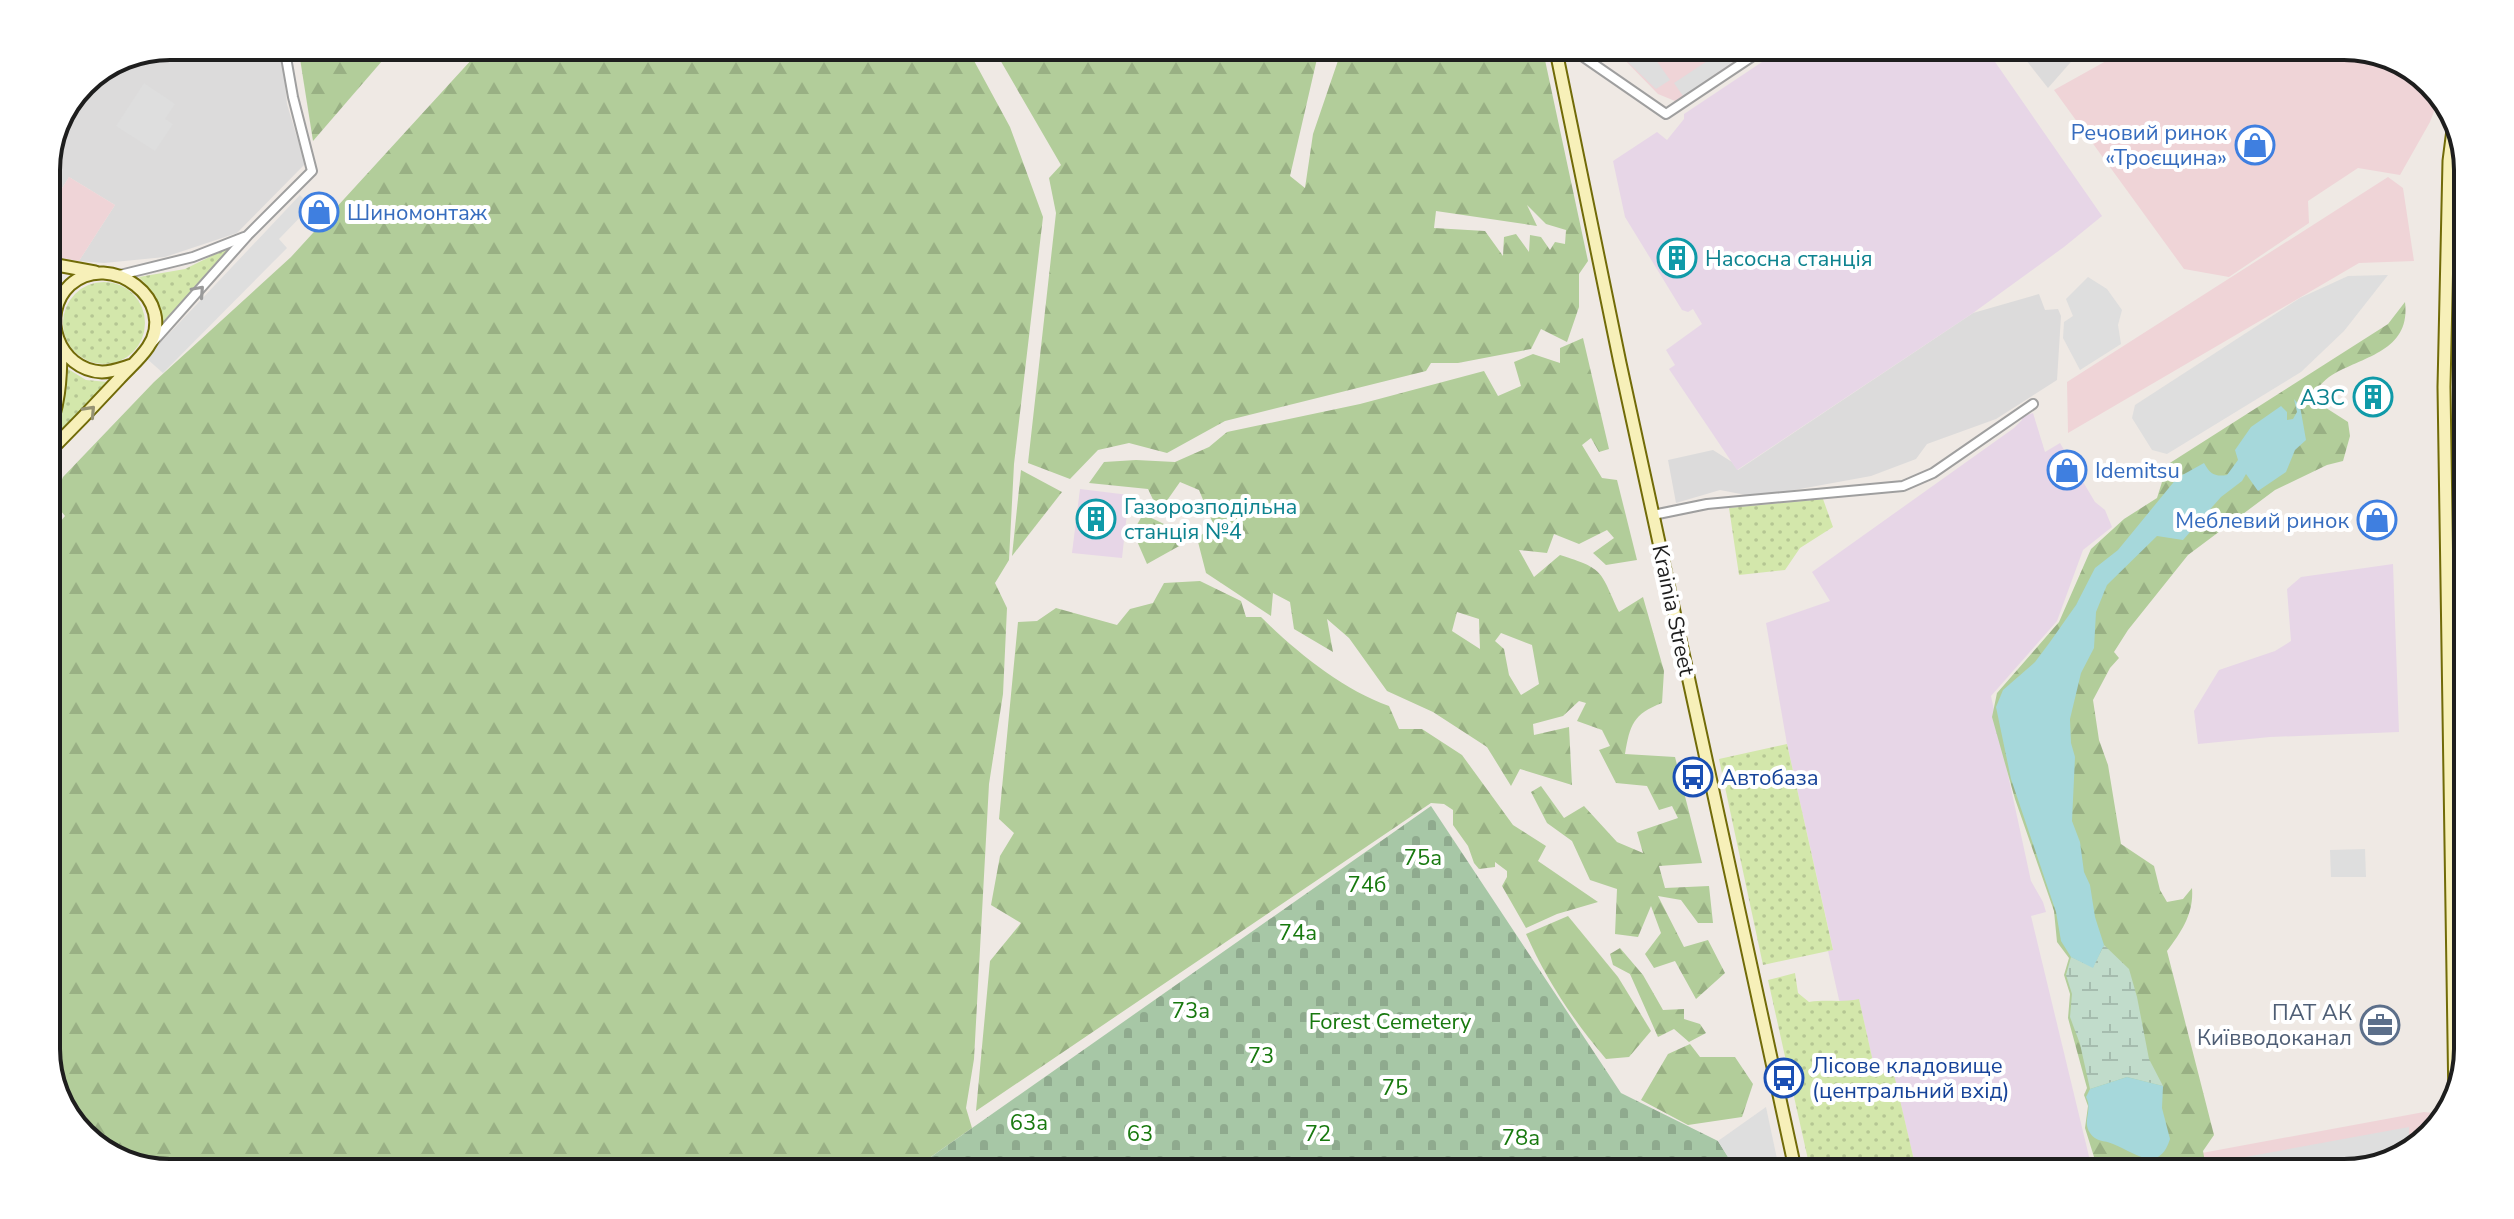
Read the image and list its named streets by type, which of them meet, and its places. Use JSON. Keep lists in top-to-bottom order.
{
  "streets": {
    "street": ["Krainia Street"]
  },
  "parks": [
    "75а",
    "74б",
    "74а",
    "73а",
    "Forest Cemetery",
    "73",
    "75",
    "63а",
    "63",
    "72",
    "78а"
  ],
  "places": {
    "shop": [
      "Речовий ринок «Троєщина»",
      "Шиномонтаж",
      "Idemitsu",
      "Меблевий ринок"
    ],
    "building": ["Насосна станція", "АЗС", "Газорозподільна станція №4"],
    "bus stop": ["Автобаза", "Лісове кладовище (центральний вхід)"],
    "office": ["ПАТ АК Київводоканал"]
  }
}
